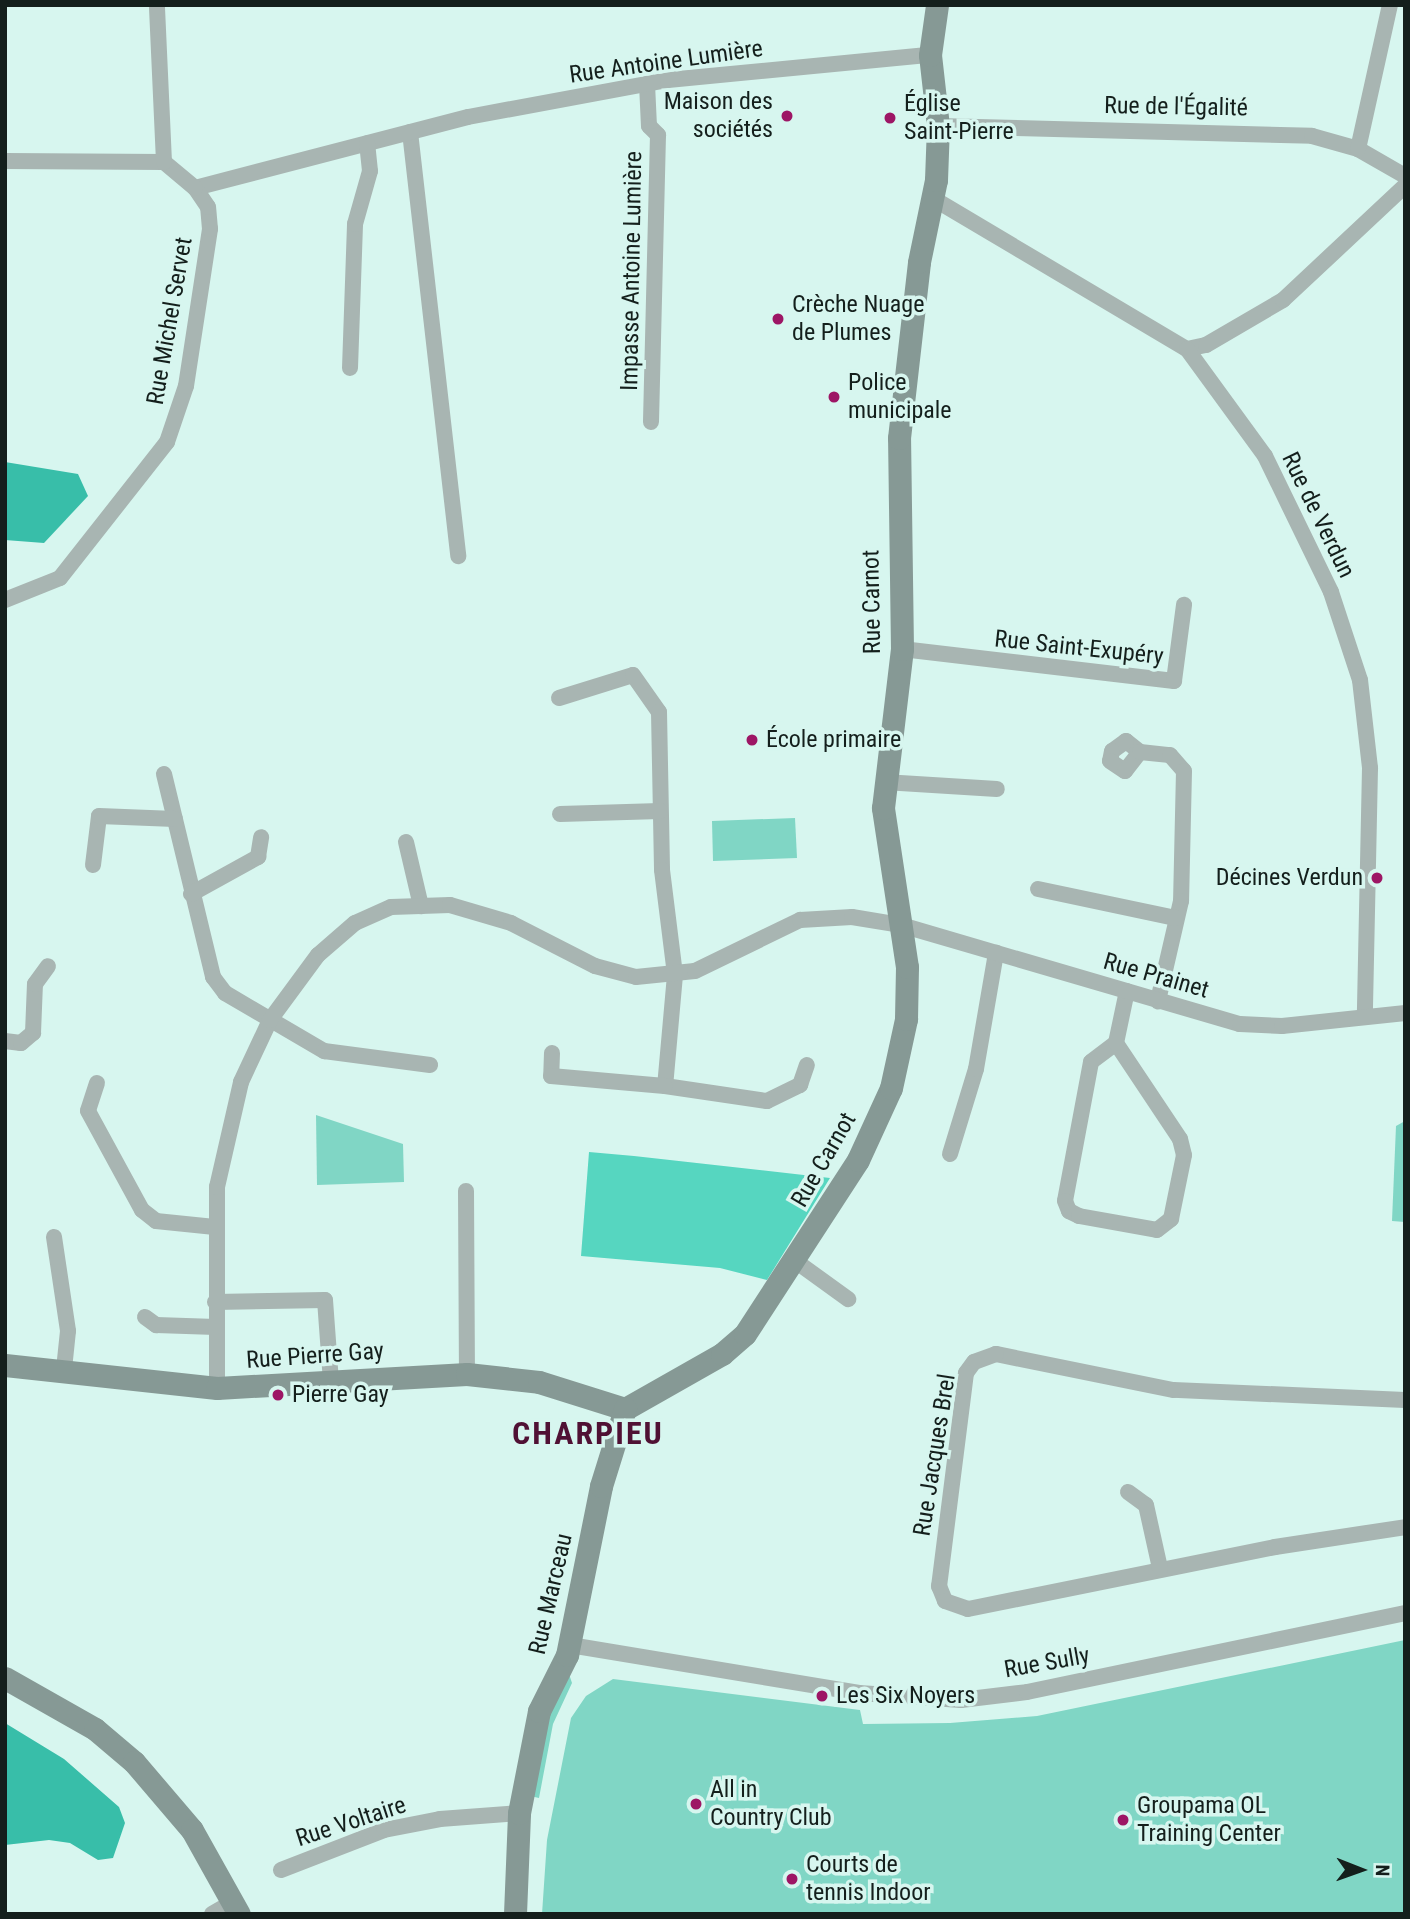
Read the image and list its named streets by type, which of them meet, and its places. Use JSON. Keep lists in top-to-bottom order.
{
  "streets": {
    "street": [
      "Rue Antoine Lumière",
      "Rue de l'Égalité",
      "Impasse Antoine Lumière",
      "Rue Michel Servet",
      "Rue de Verdun",
      "Rue Carnot",
      "Rue Saint-Exupéry",
      "Rue Prainet",
      "Rue Pierre Gay",
      "Rue Jacques Brel",
      "Rue Marceau",
      "Rue Sully",
      "Rue Voltaire"
    ]
  },
  "crossings": [
    ["Rue Antoine Lumière", "Impasse Antoine Lumière"],
    ["Rue Antoine Lumière", "Rue Michel Servet"],
    ["Rue Antoine Lumière", "Rue Carnot"],
    ["Rue de l'Égalité", "Rue Carnot"],
    ["Rue de Verdun", "Rue Carnot"],
    ["Rue de Verdun", "Rue Prainet"],
    ["Rue Carnot", "Rue Saint-Exupéry"],
    ["Rue Carnot", "Rue Prainet"],
    ["Rue Carnot", "Rue Pierre Gay"],
    ["Rue Carnot", "Rue Marceau"],
    ["Rue Prainet", "Rue Pierre Gay"],
    ["Rue Pierre Gay", "Rue Marceau"],
    ["Rue Marceau", "Rue Sully"],
    ["Rue Marceau", "Rue Voltaire"]
  ],
  "districts": ["CHARPIEU"],
  "places": [
    "Maison des sociétés",
    "Église Saint-Pierre",
    "Crèche Nuage de Plumes",
    "Police municipale",
    "École primaire",
    "Décines Verdun",
    "Pierre Gay",
    "Les Six Noyers",
    "All in Country Club",
    "Groupama OL Training Center",
    "Courts de tennis Indoor"
  ],
  "north": "right"
}
